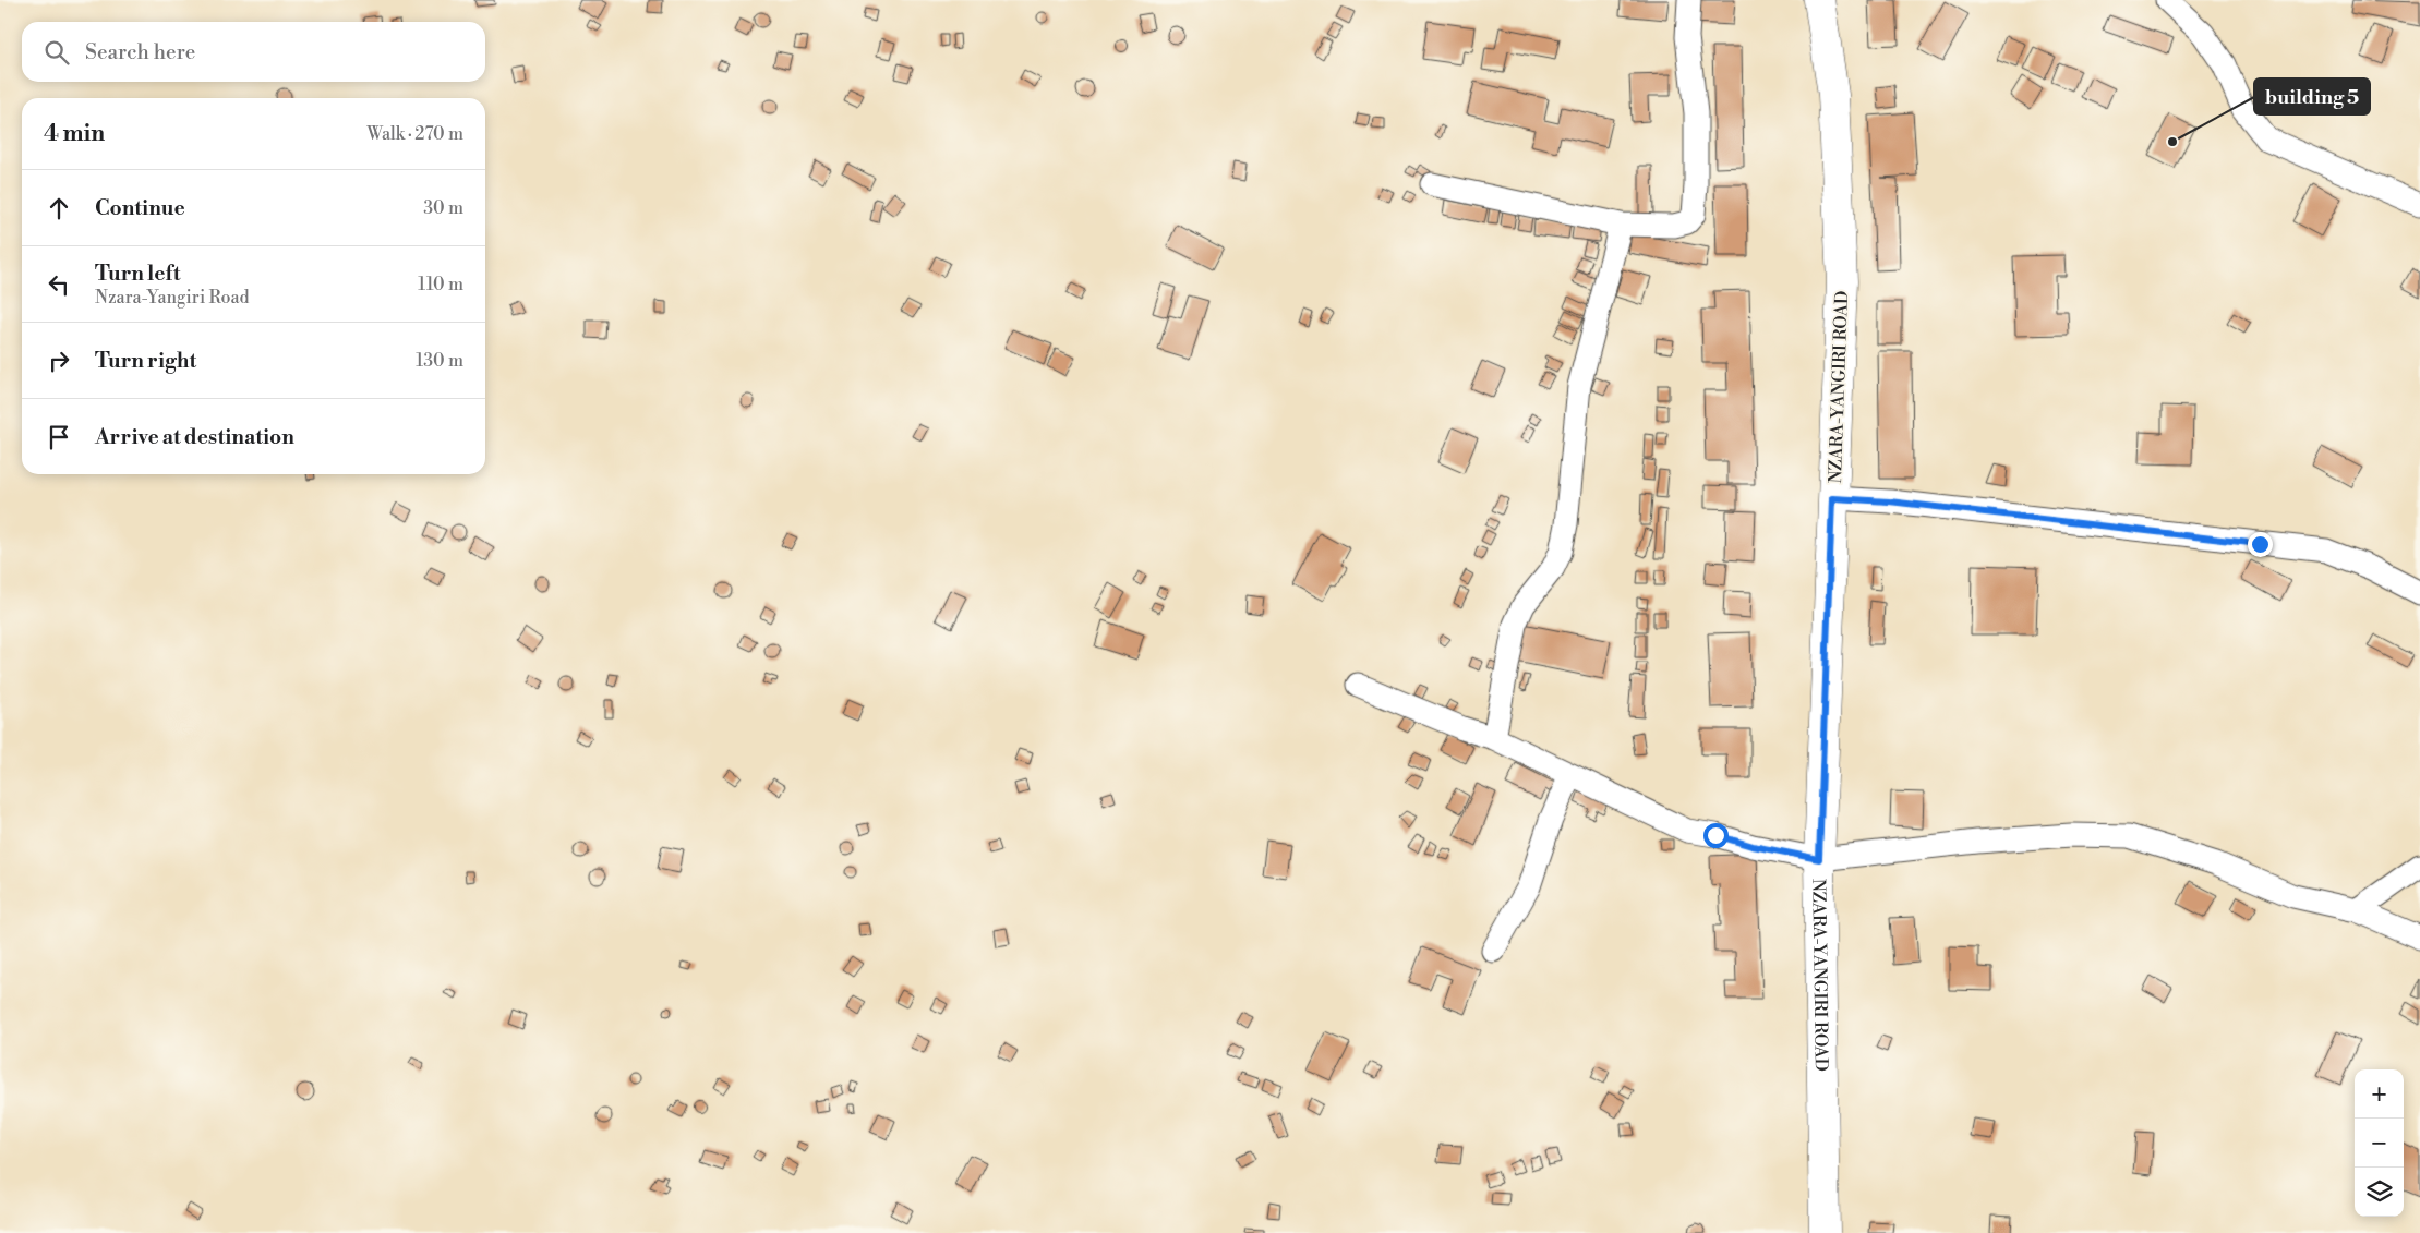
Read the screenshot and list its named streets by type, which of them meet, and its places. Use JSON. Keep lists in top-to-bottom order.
{
  "streets": {
    "main road": ["NZARA-YANGIRI ROAD"]
  },
  "places": ["building 5"],
  "page": {
    "search": "Search here",
    "heading": ["4 min", "Walk · 270 m"],
    "list": [
      ["Continue", "30 m"],
      ["Turn left", "Nzara-Yangiri Road", "110 m"],
      ["Turn right", "130 m"],
      "Arrive at destination"
    ],
    "map_buttons": ["+", "−"]
  }
}
